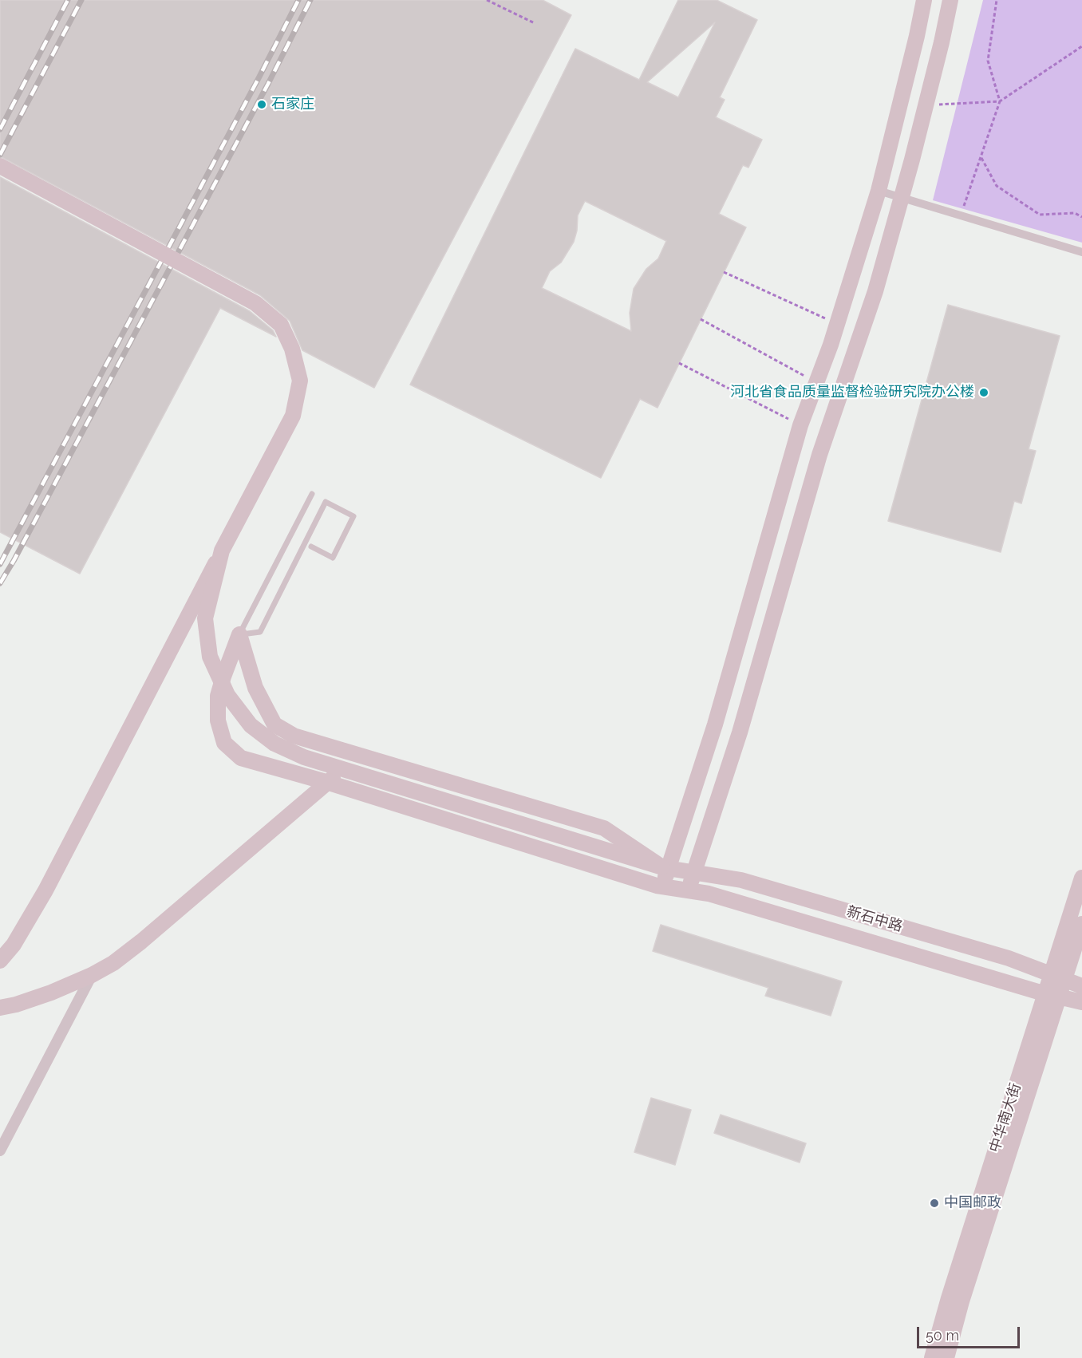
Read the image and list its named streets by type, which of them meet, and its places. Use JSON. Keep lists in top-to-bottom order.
{
  "streets": {
    "main road": ["新石中路", "中华南大街"]
  },
  "crossings": [
    ["新石中路", "中华南大街"]
  ],
  "places": ["石家庄", "河北省食品质量监督检验研究院办公楼", "中国邮政"],
  "scale_bar": "50 m"
}
